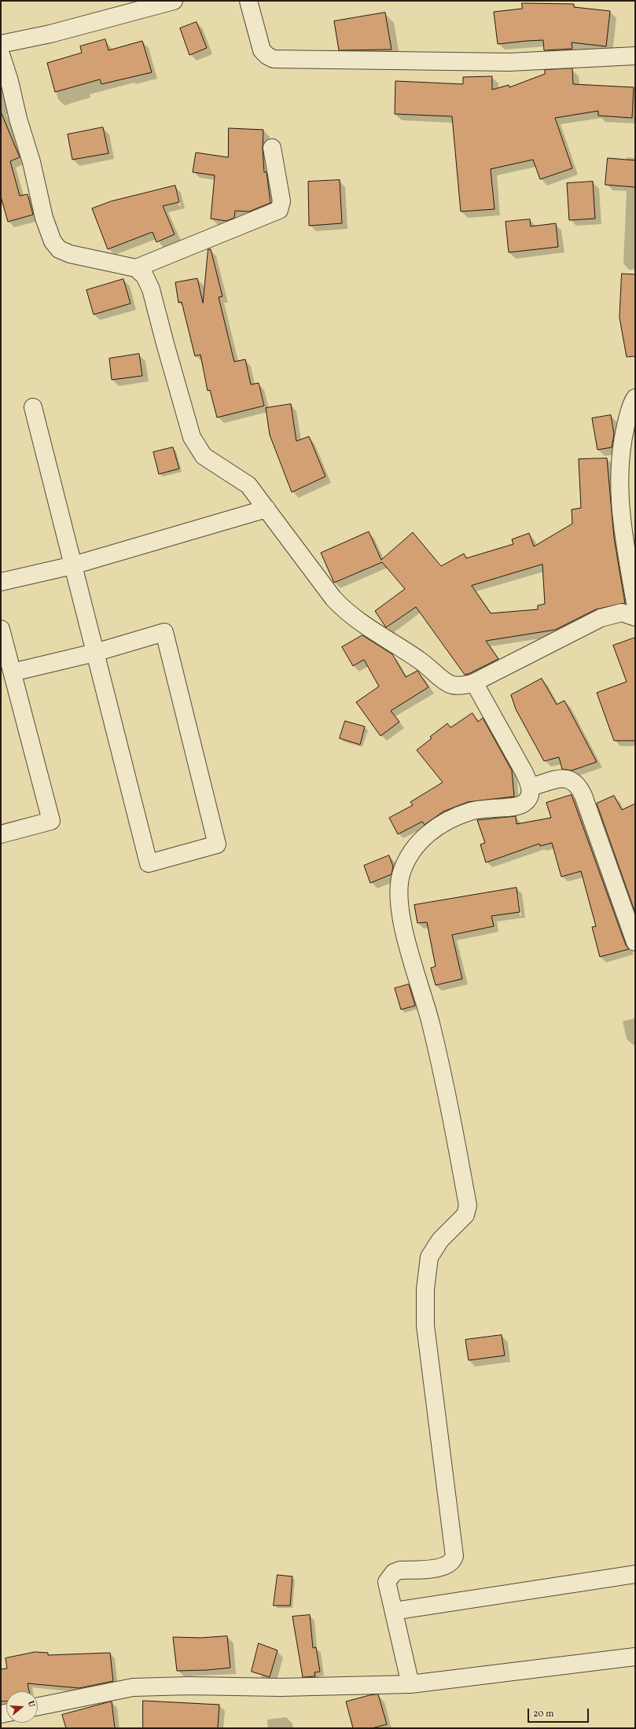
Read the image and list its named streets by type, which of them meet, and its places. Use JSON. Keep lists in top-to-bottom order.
{
  "scale_bar": "20 m",
  "north": "right"
}
